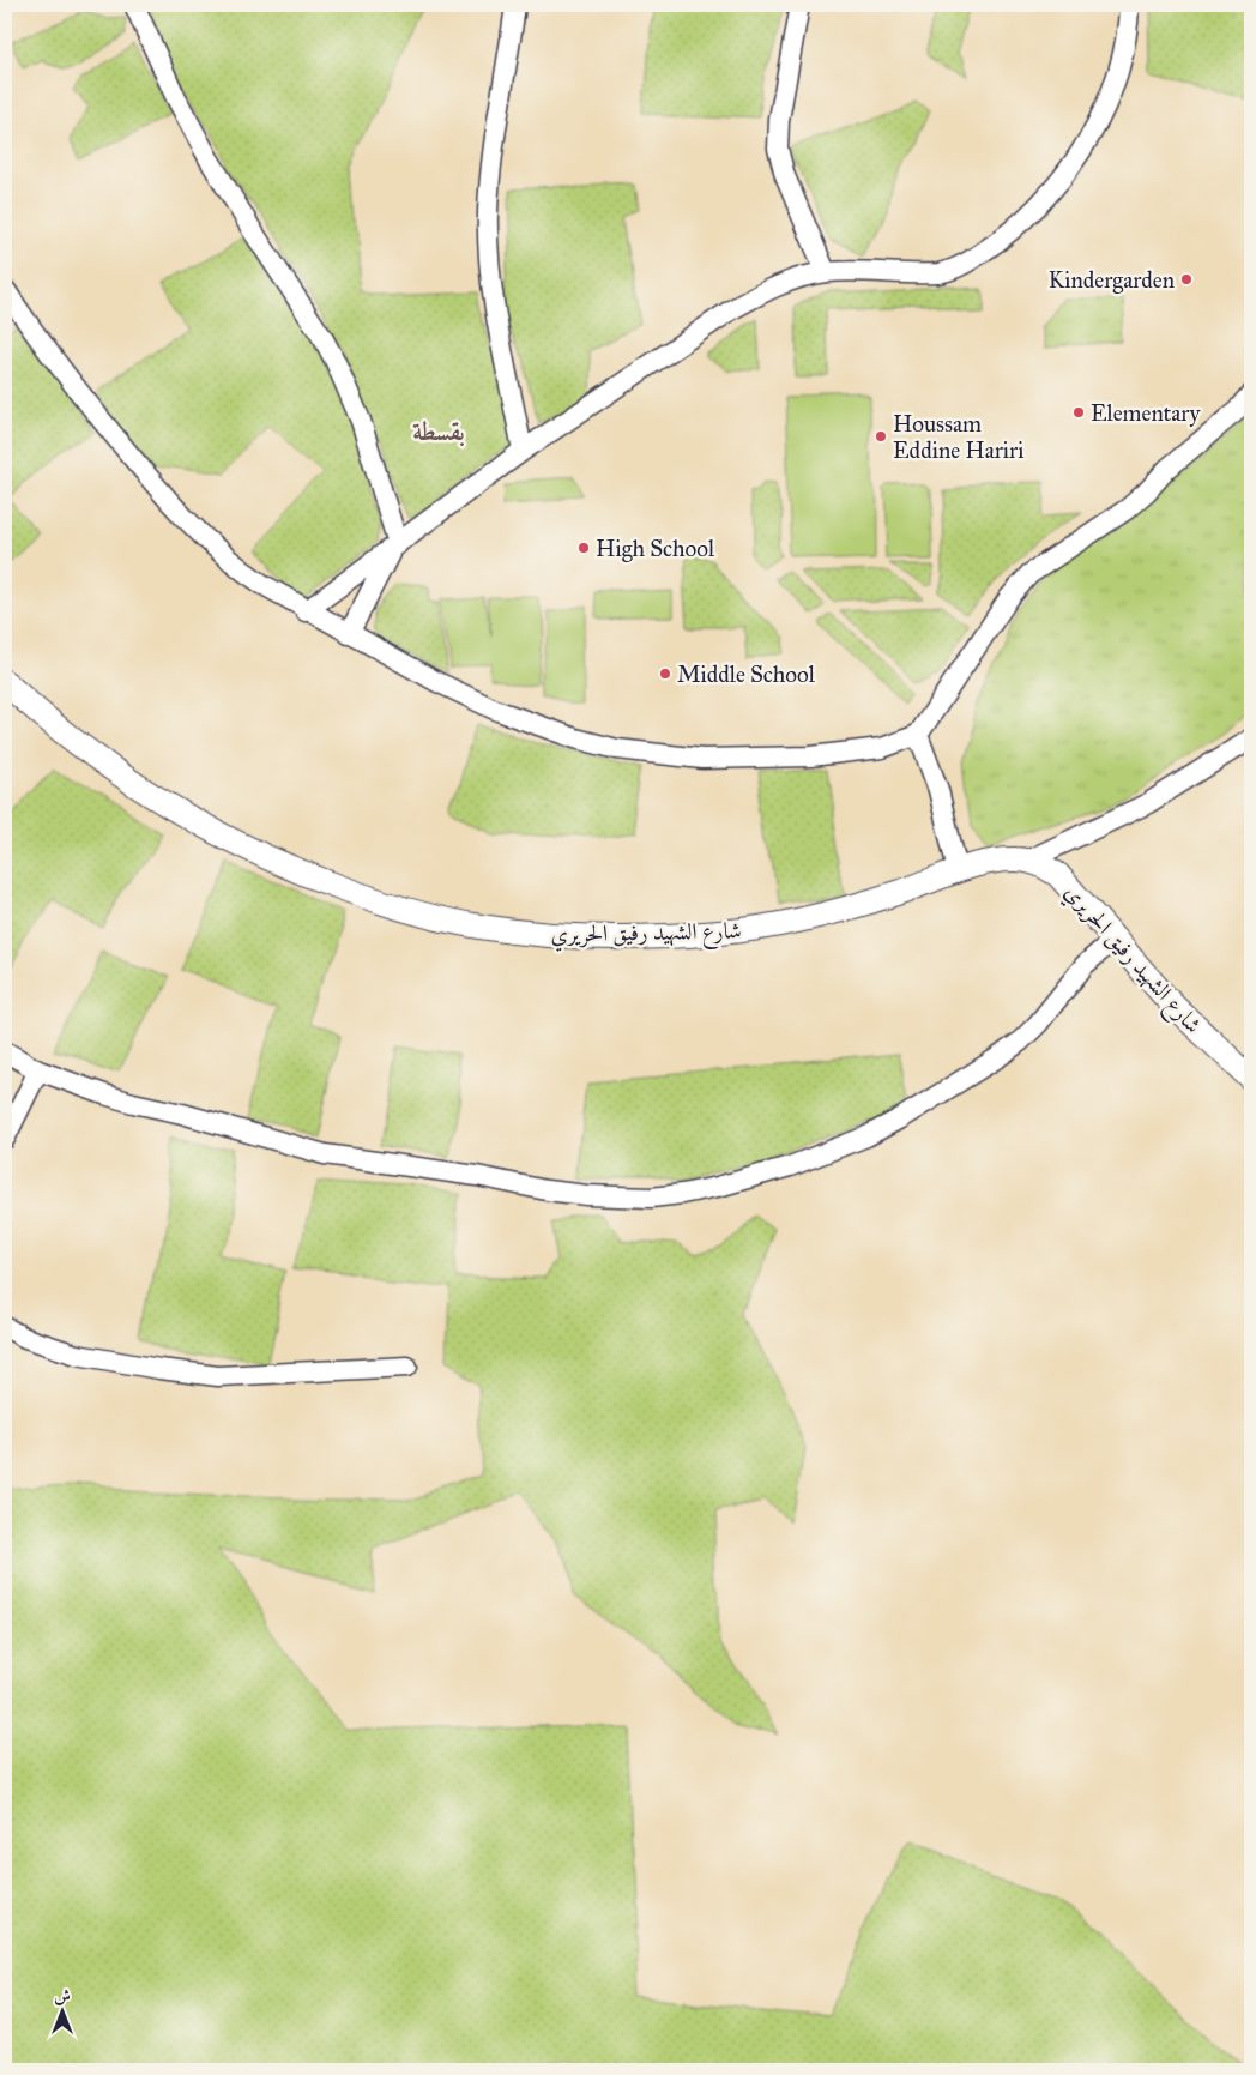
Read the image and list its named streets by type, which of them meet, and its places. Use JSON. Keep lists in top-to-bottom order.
{
  "streets": {
    "street": ["شارع الشهيد رفيق الحريري"]
  },
  "districts": ["بقسطة"],
  "places": [
    "Kindergarden",
    "Elementary",
    "Houssam Eddine Hariri",
    "High School",
    "Middle School"
  ],
  "north": "top"
}
